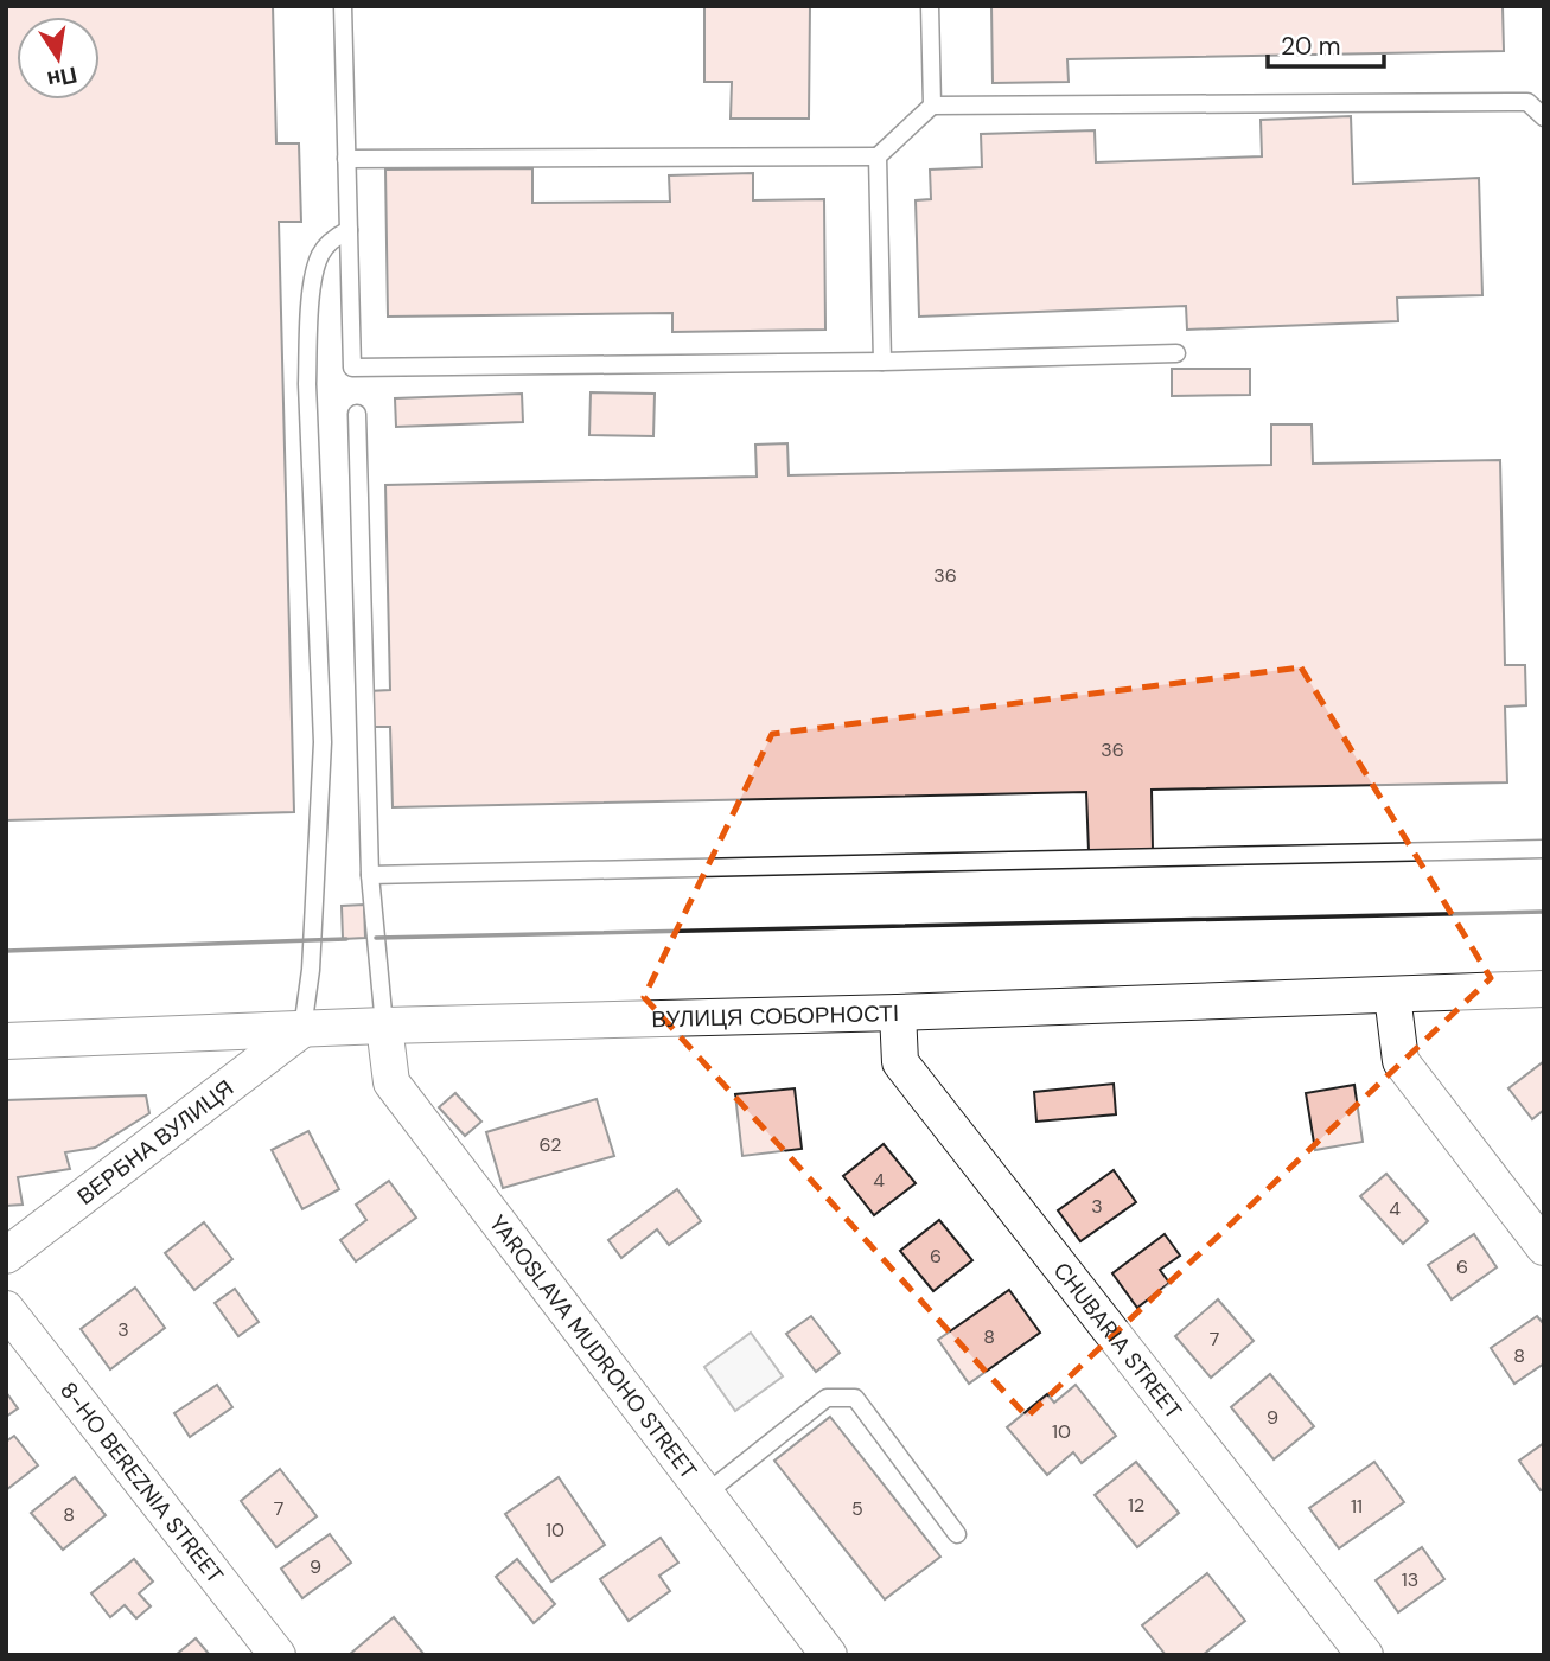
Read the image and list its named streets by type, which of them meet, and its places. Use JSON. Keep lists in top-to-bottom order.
{
  "streets": {
    "street": [
      "ВУЛИЦЯ СОБОРНОСТІ",
      "ВЕРБНА ВУЛИЦЯ",
      "CHUBARIA STREET",
      "YAROSLAVA MUDROHO STREET",
      "8-HO BEREZNIA STREET"
    ]
  },
  "crossings": [
    ["ВУЛИЦЯ СОБОРНОСТІ", "ВЕРБНА ВУЛИЦЯ"],
    ["ВУЛИЦЯ СОБОРНОСТІ", "CHUBARIA STREET"],
    ["ВУЛИЦЯ СОБОРНОСТІ", "YAROSLAVA MUDROHO STREET"]
  ],
  "house_numbers": [
    "36",
    "36",
    "62",
    "4",
    "3",
    "4",
    "6",
    "6",
    "3",
    "8",
    "7",
    "8",
    "9",
    "10",
    "12",
    "11",
    "7",
    "5",
    "8",
    "10",
    "9",
    "13"
  ],
  "scale_bar": "20 m",
  "north": "bottom"
}
